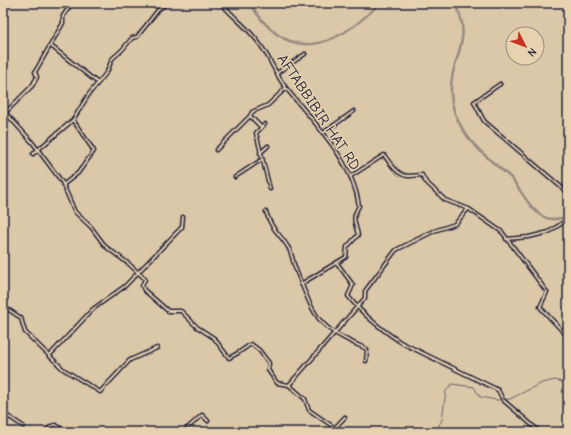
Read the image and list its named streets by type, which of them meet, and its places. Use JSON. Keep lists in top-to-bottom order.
{
  "streets": {
    "street": ["AFTABBIBIR HAT RD"]
  },
  "north": "bottom right"
}
